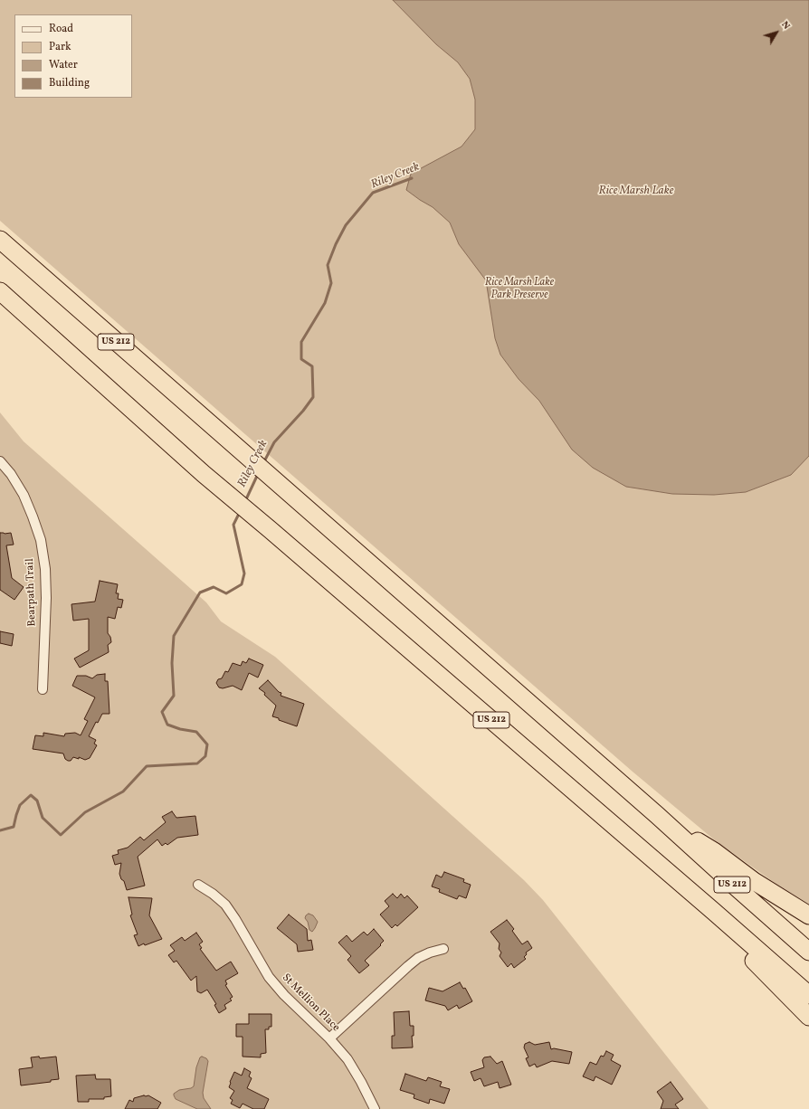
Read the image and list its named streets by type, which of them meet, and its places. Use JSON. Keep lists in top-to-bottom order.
{
  "streets": {
    "highway": ["US 212"],
    "street": ["Bearpath Trail", "St Mellion Place"]
  },
  "water": ["Riley Creek", "Rice Marsh Lake"],
  "parks": ["Rice Marsh Lake Park Preserve"],
  "legend": [
    "Road",
    "Park",
    "Water",
    "Building"
  ],
  "north": "top right"
}
